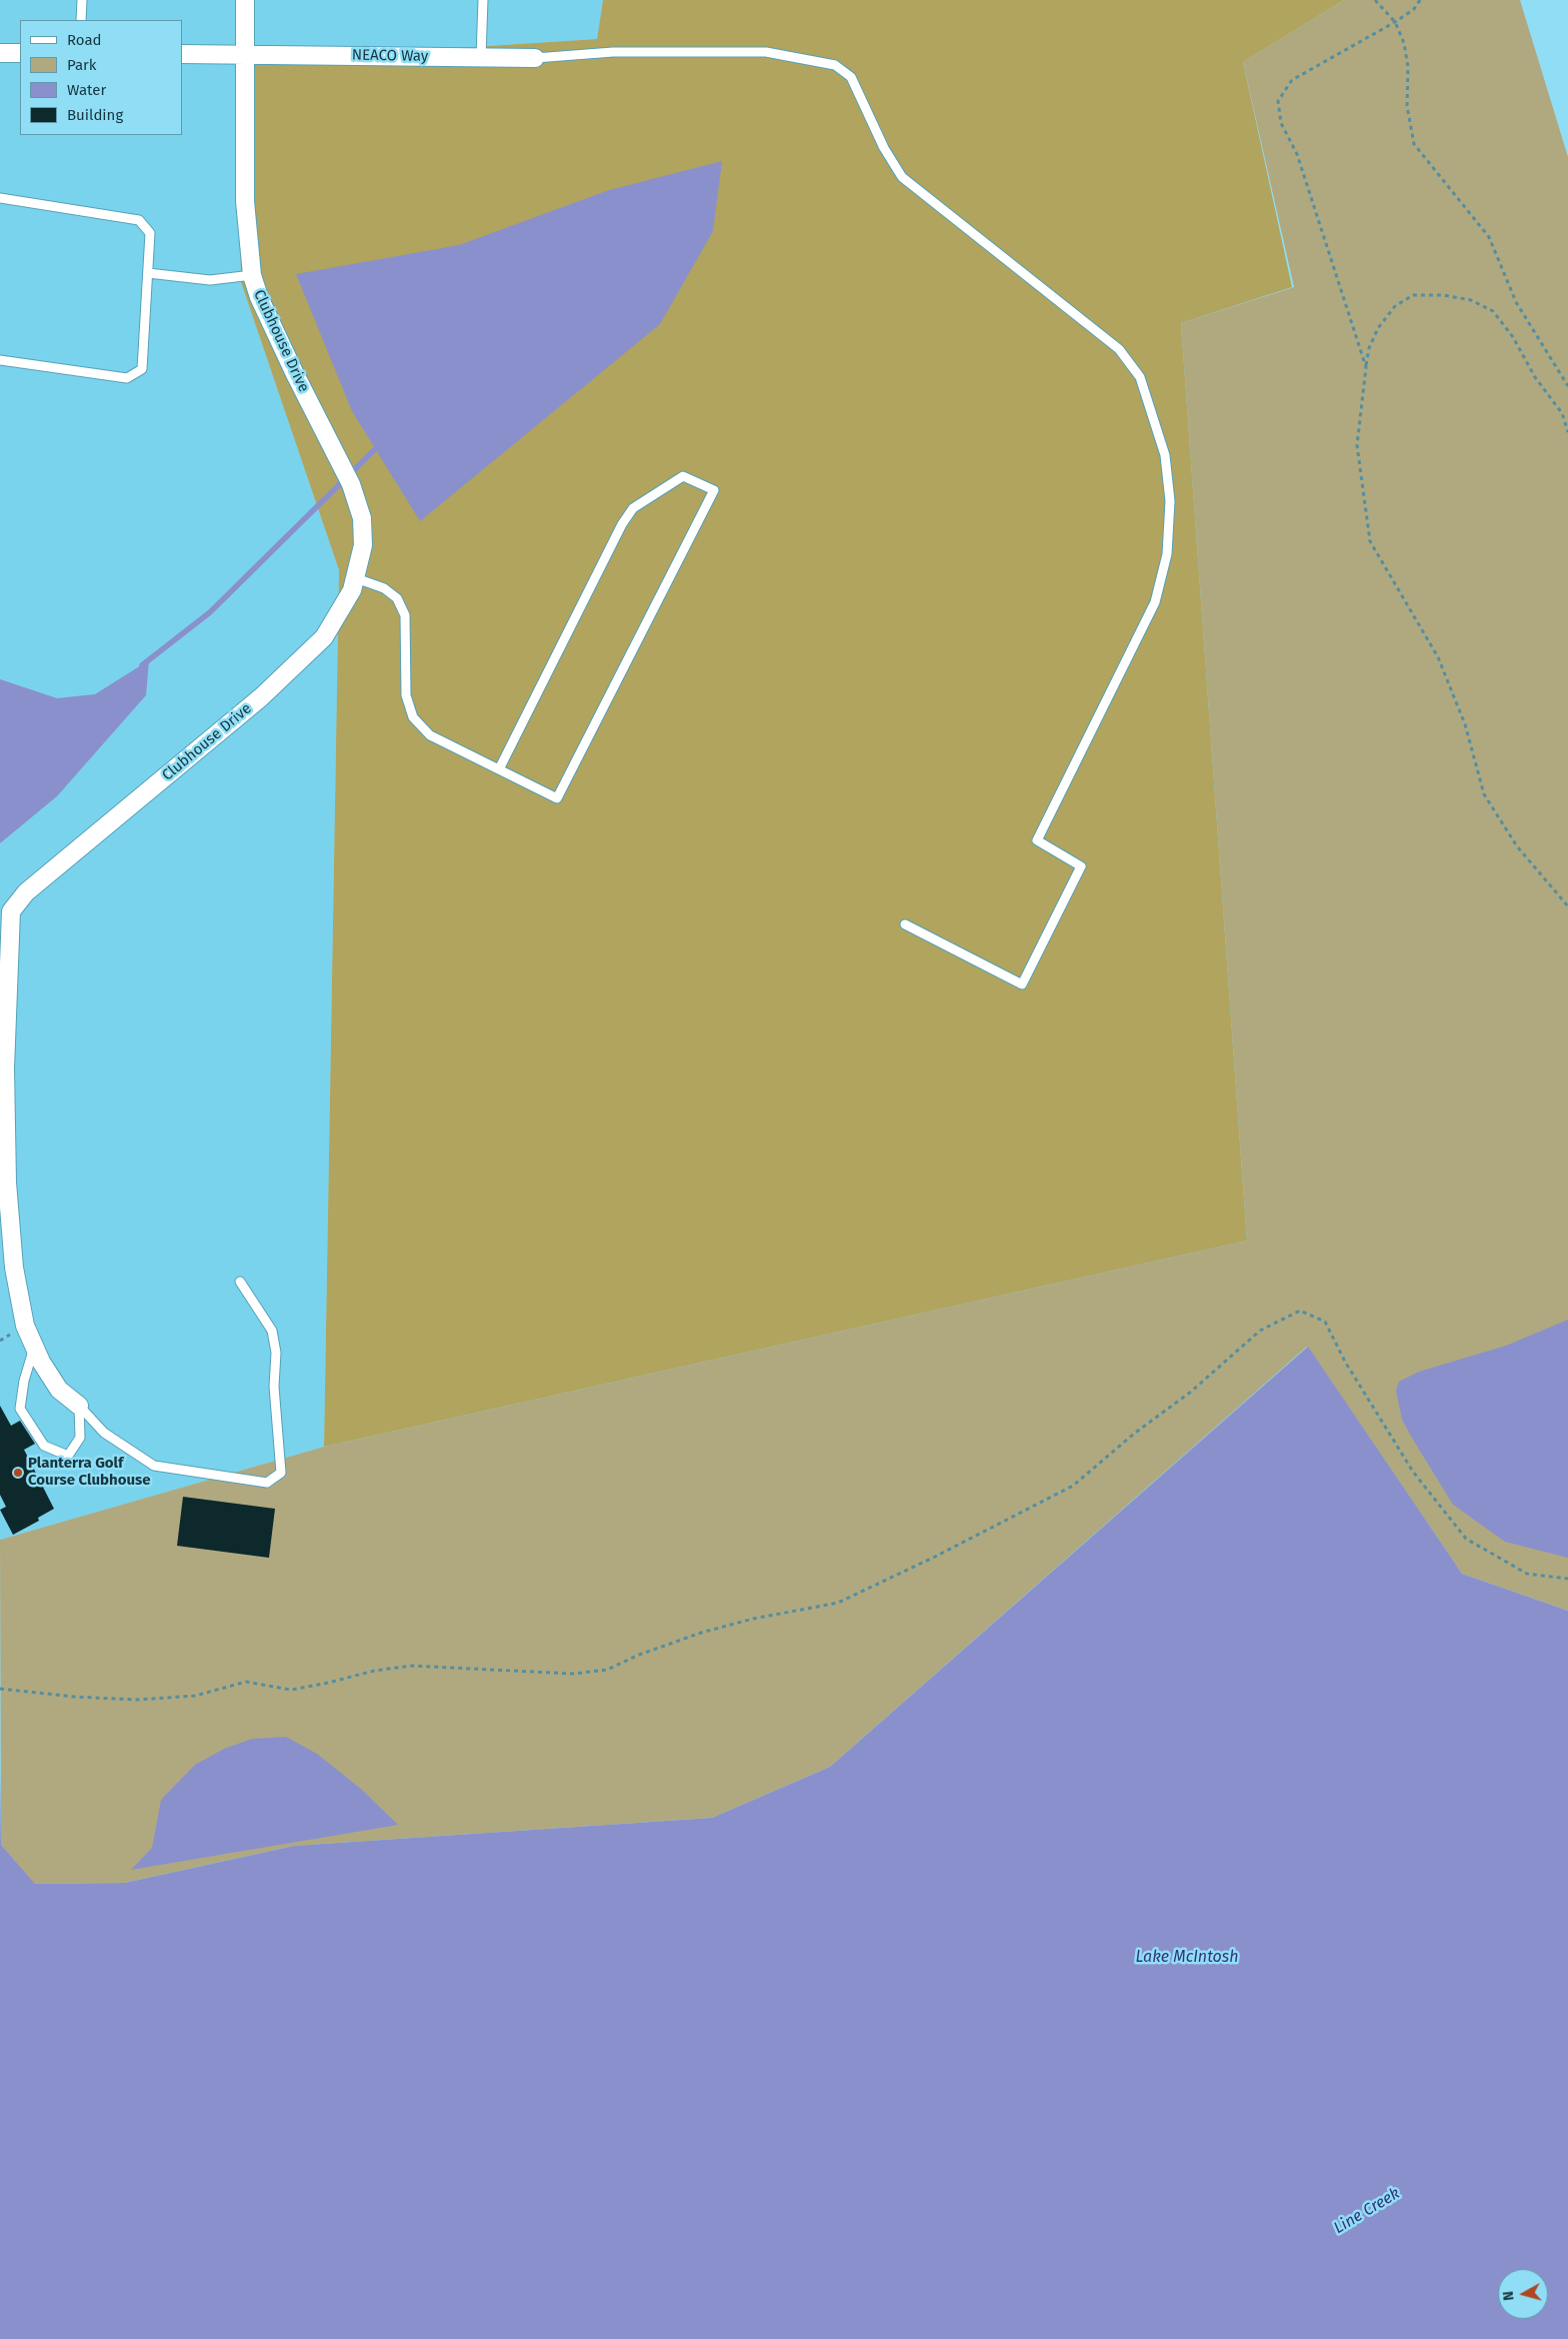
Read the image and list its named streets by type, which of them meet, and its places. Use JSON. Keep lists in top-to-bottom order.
{
  "streets": {
    "street": ["NEACO Way", "Clubhouse Drive"]
  },
  "crossings": [
    ["NEACO Way", "Clubhouse Drive"]
  ],
  "water": ["Lake McIntosh", "Line Creek"],
  "places": ["Planterra Golf Course Clubhouse"],
  "legend": [
    "Road",
    "Park",
    "Water",
    "Building"
  ],
  "north": "left"
}
